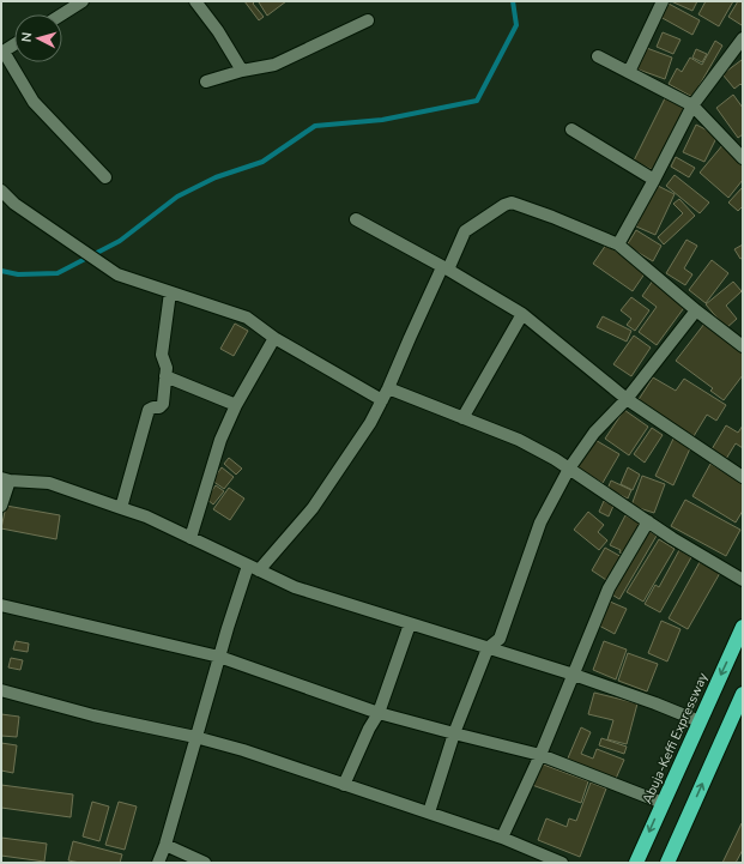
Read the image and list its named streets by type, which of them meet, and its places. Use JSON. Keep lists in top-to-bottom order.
{
  "streets": {
    "highway": ["Abuja-Keffi Expressway"]
  },
  "north": "left"
}
